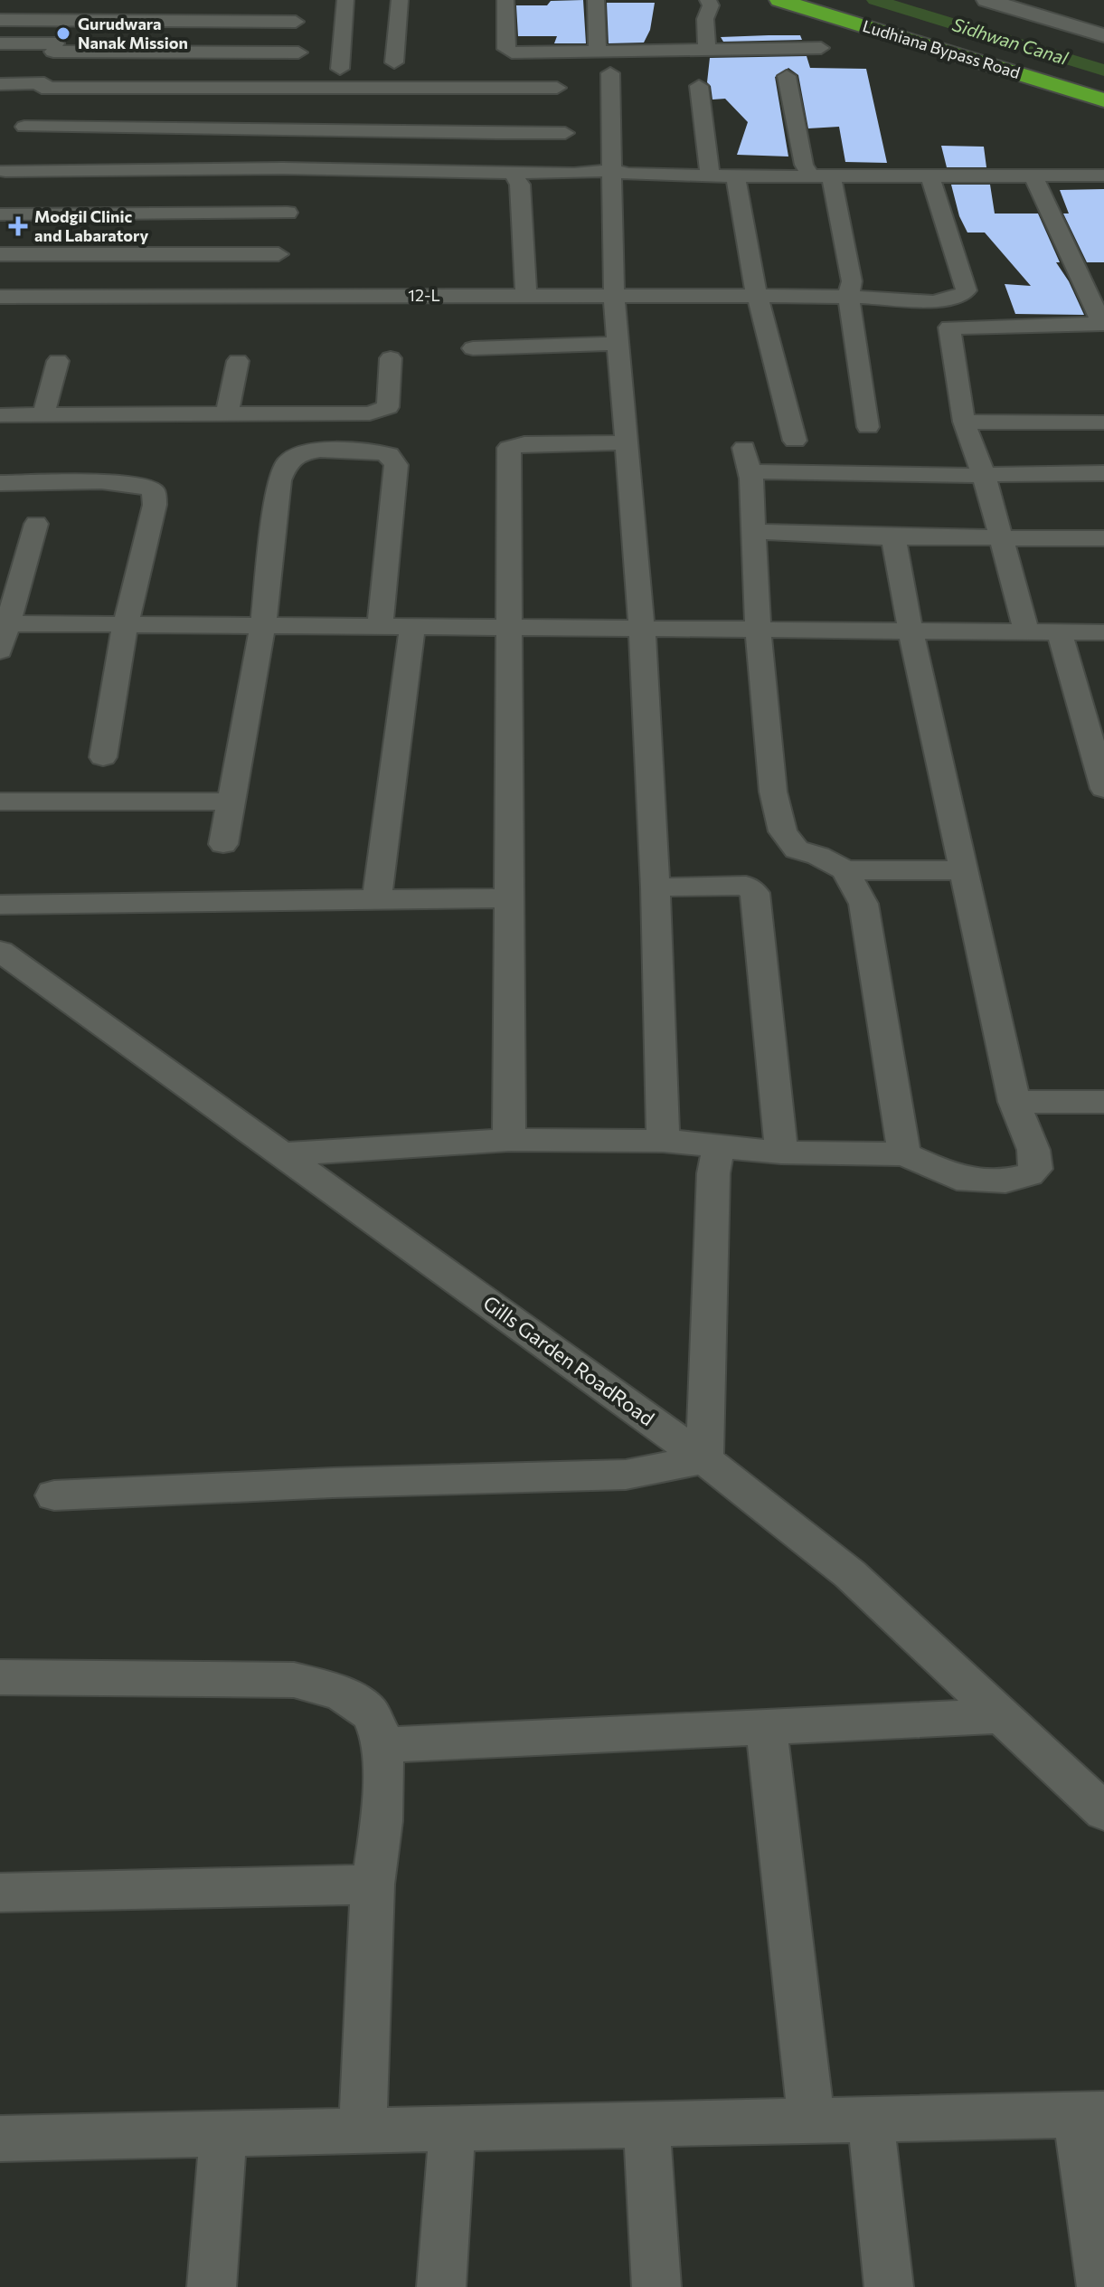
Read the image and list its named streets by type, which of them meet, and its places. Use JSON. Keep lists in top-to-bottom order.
{
  "streets": {
    "highway": ["Ludhiana Bypass Road"],
    "street": ["12-L", "Gills Garden RoadRoad"]
  },
  "water": ["Sidhwan Canal"],
  "places": {
    "other": ["Gurudwara Nanak Mission"],
    "health": ["Modgil Clinic and Labaratory"]
  }
}
